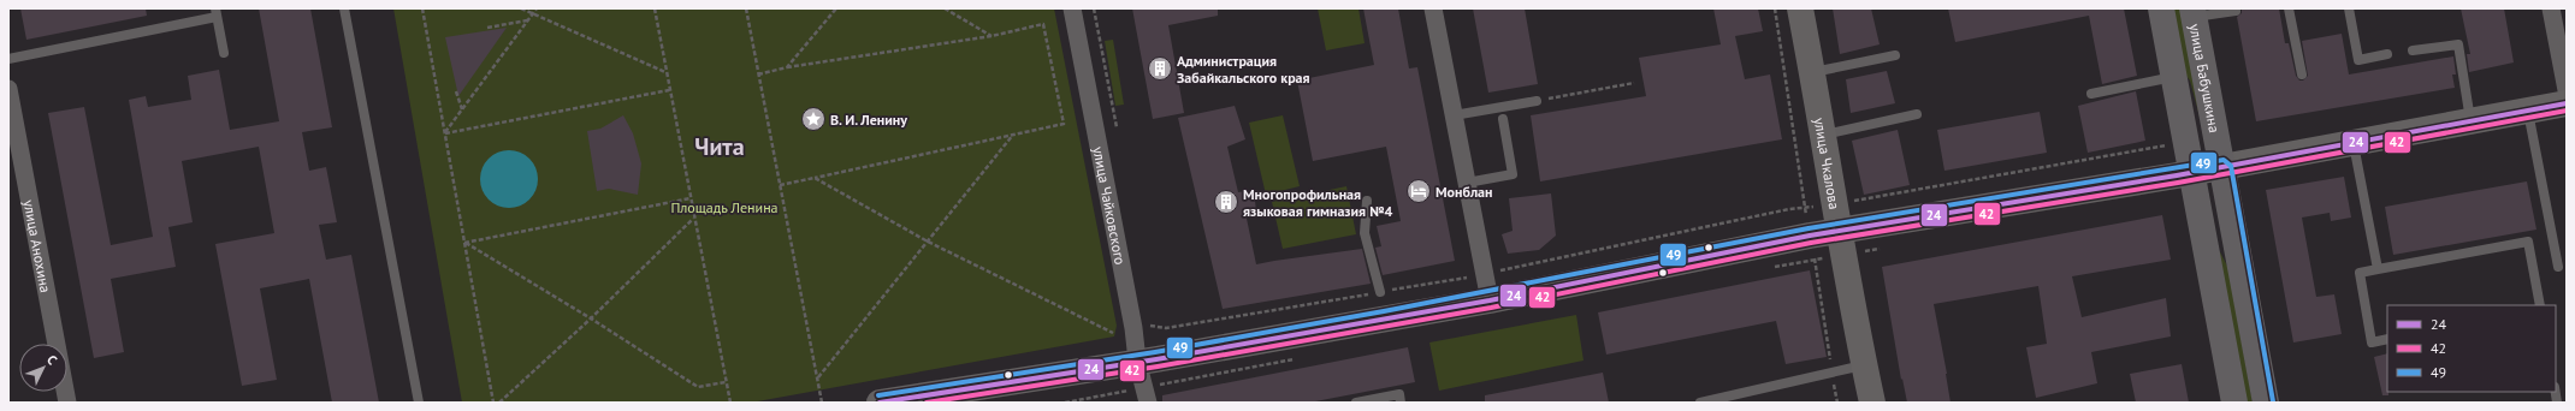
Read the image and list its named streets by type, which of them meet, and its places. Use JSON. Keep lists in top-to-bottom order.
{
  "streets": {
    "main road": ["улица Бабушкина", "улица Чкалова"],
    "street": ["улица Чайковского", "улица Анохина"]
  },
  "districts": ["Чита"],
  "parks": ["Площадь Ленина"],
  "places": {
    "building": ["Администрация Забайкальского края", "Многопрофильная языковая гимназия №4"],
    "place": ["В. И. Ленину"],
    "hotel": ["Монблан"]
  },
  "lines": ["transit line 24", "transit line 42", "transit line 49"],
  "legend": ["24", "42", "49"],
  "north": "top right"
}
